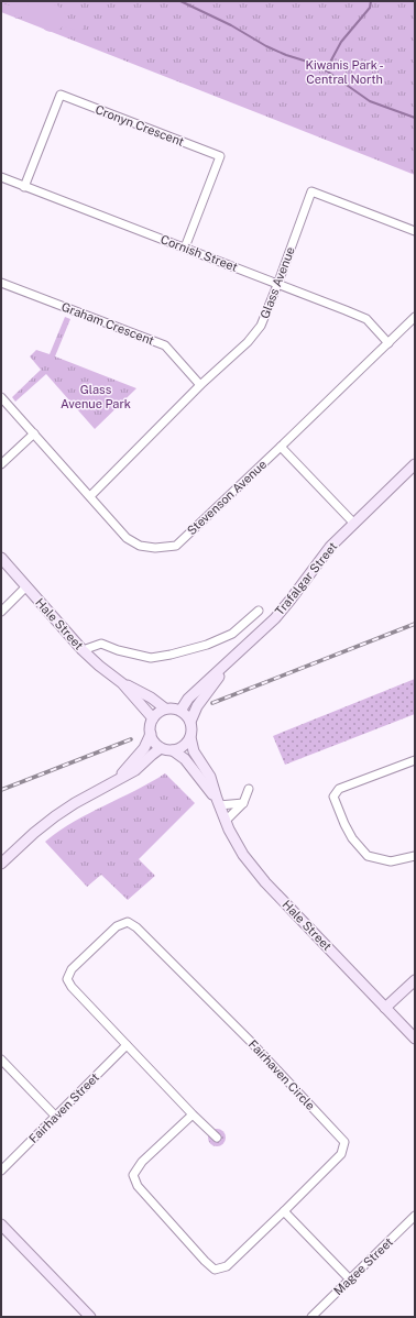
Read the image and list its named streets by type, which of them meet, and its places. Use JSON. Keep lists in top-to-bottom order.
{
  "streets": {
    "main road": ["Trafalgar Street", "Hale Street"],
    "street": [
      "Cronyn Crescent",
      "Cornish Street",
      "Glass Avenue",
      "Graham Crescent",
      "Stevenson Avenue",
      "Fairhaven Circle",
      "Fairhaven Street",
      "Magee Street"
    ]
  },
  "crossings": [
    ["Cronyn Crescent", "Cornish Street"],
    ["Cornish Street", "Glass Avenue"],
    ["Cornish Street", "Stevenson Avenue"],
    ["Glass Avenue", "Graham Crescent"],
    ["Glass Avenue", "Stevenson Avenue"],
    ["Trafalgar Street", "Hale Street"],
    ["Fairhaven Circle", "Fairhaven Street"]
  ],
  "parks": ["Kiwanis Park - Central North", "Glass Avenue Park"]
}
